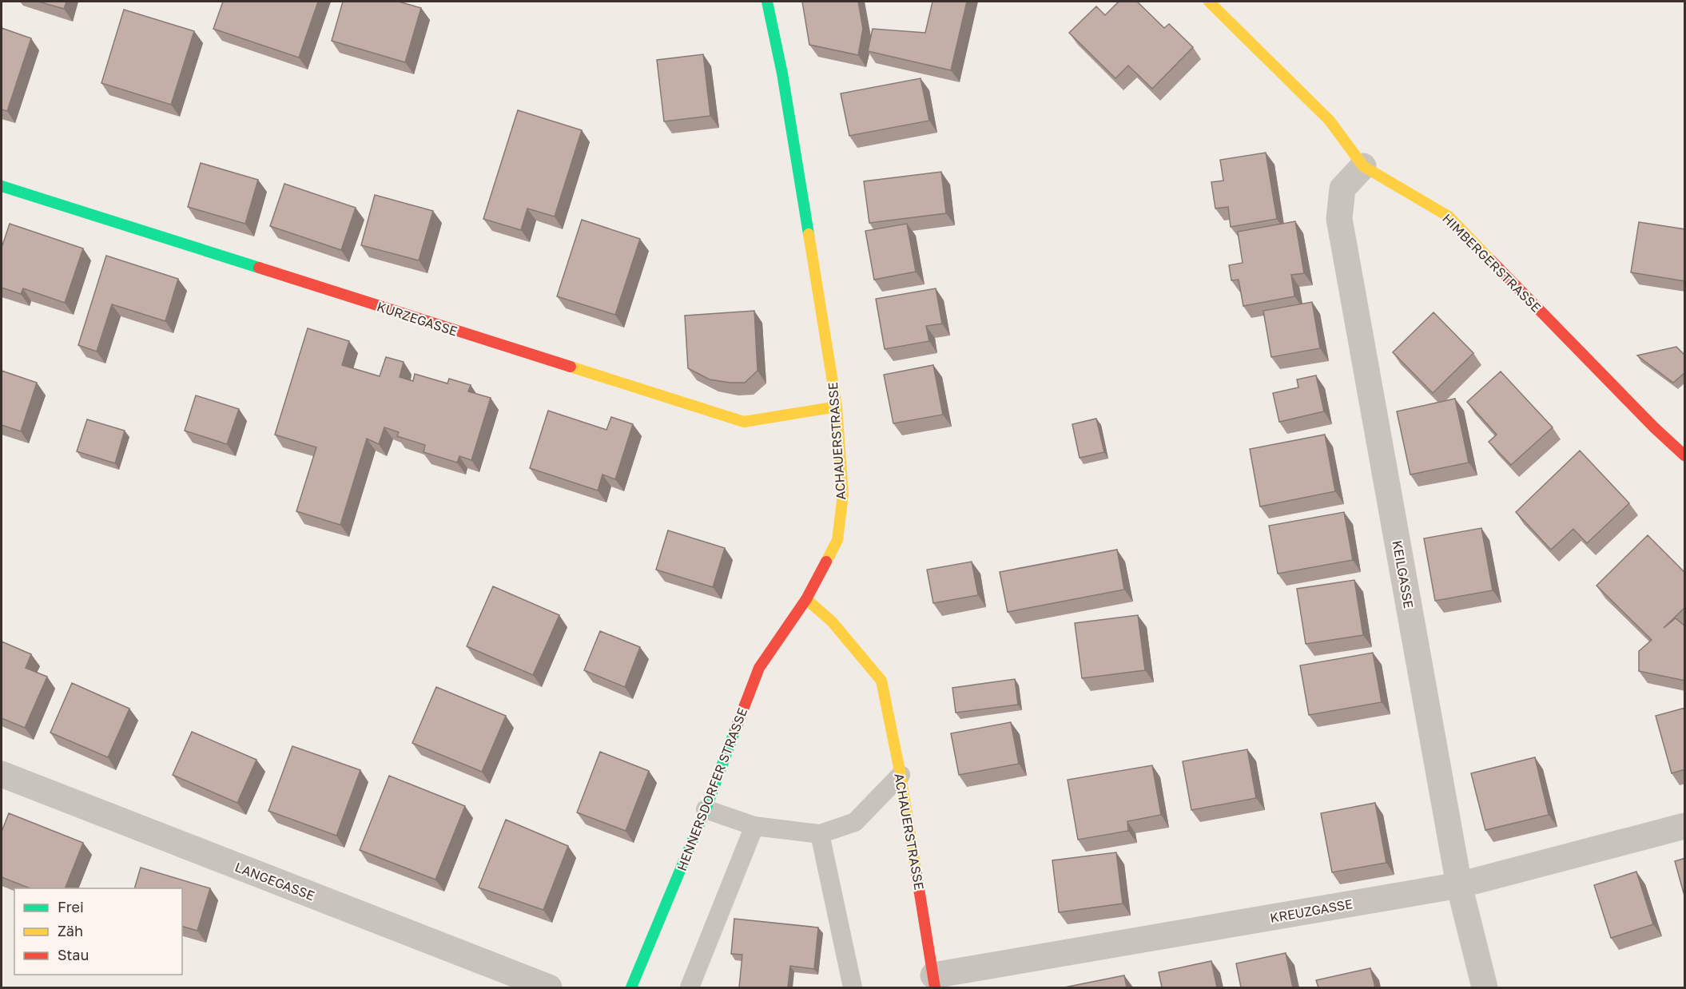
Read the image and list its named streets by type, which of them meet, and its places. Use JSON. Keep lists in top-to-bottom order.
{
  "streets": {
    "street": [
      "HIMBERGERSTRASSE",
      "KURZEGASSE",
      "ACHAUERSTRASSE",
      "KEILGASSE",
      "HENNERSDORFER STRASSE",
      "LANGEGASSE",
      "KREUZGASSE"
    ]
  },
  "crossings": [
    ["HIMBERGERSTRASSE", "KEILGASSE"],
    ["KURZEGASSE", "ACHAUERSTRASSE"],
    ["ACHAUERSTRASSE", "HENNERSDORFER STRASSE"],
    ["ACHAUERSTRASSE", "KREUZGASSE"],
    ["KEILGASSE", "KREUZGASSE"]
  ],
  "legend": ["Frei", "Zäh", "Stau"]
}
